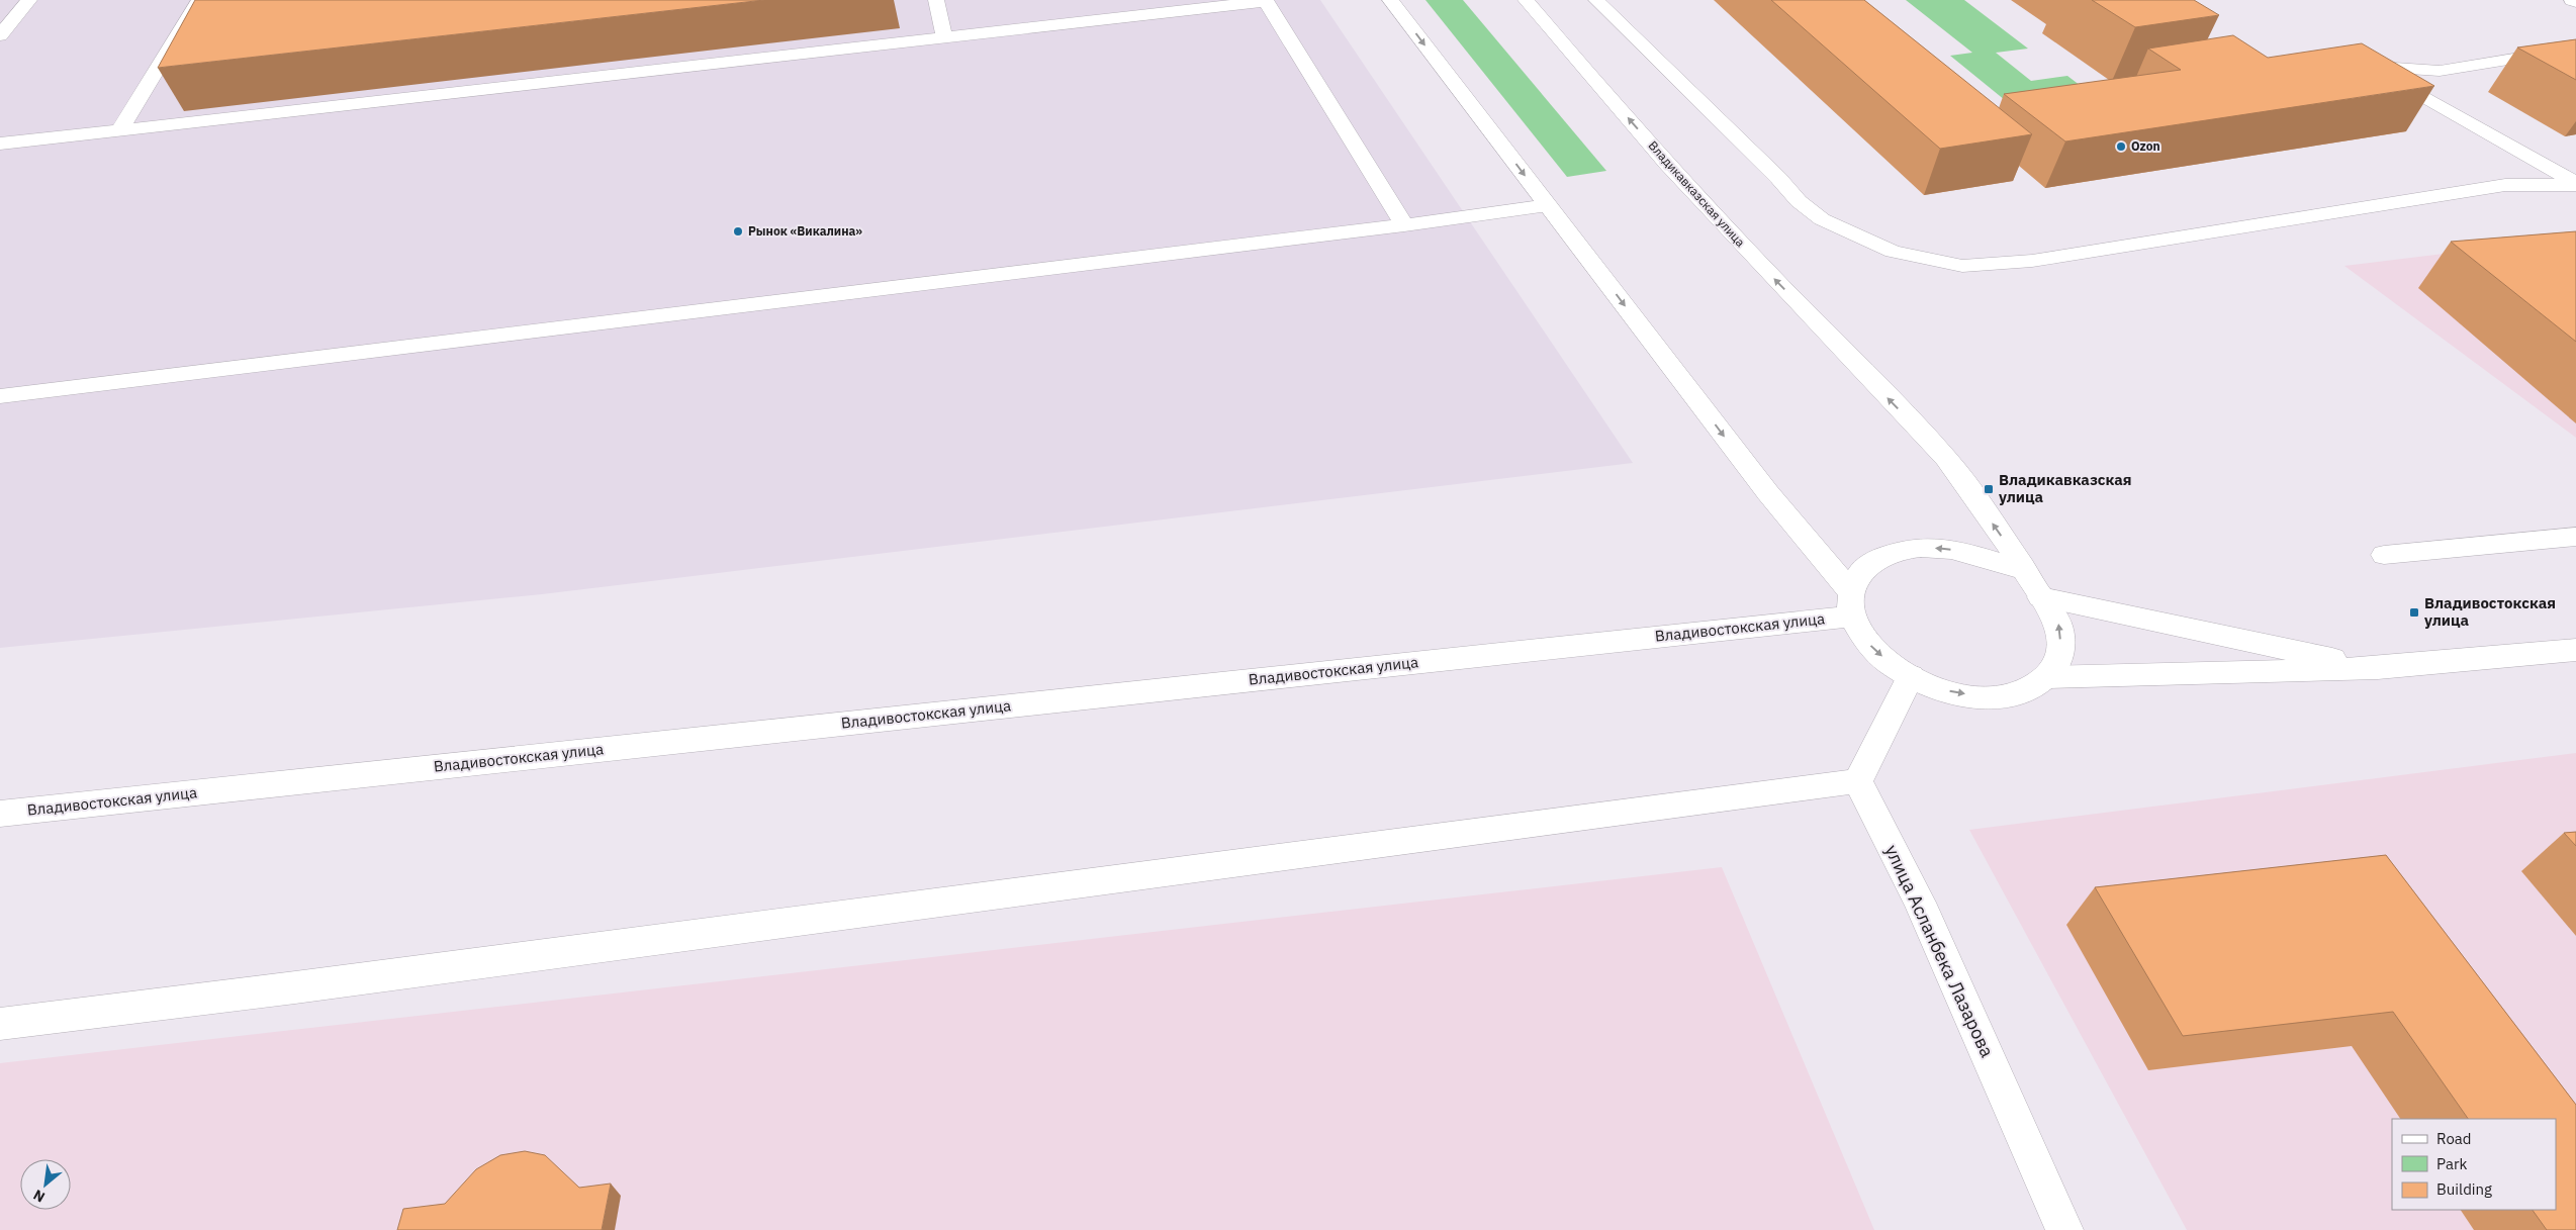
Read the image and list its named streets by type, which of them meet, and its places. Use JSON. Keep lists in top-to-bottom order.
{
  "streets": {
    "main road": ["Владикавказская улица", "Владивостокская улица", "улица Асланбека Лазарова"]
  },
  "places": {
    "other": ["Ozon", "Рынок «Викалина»"],
    "transit": ["Владикавказская улица", "Владивостокская улица"]
  },
  "legend": ["Road", "Park", "Building"],
  "north": "bottom left"
}
